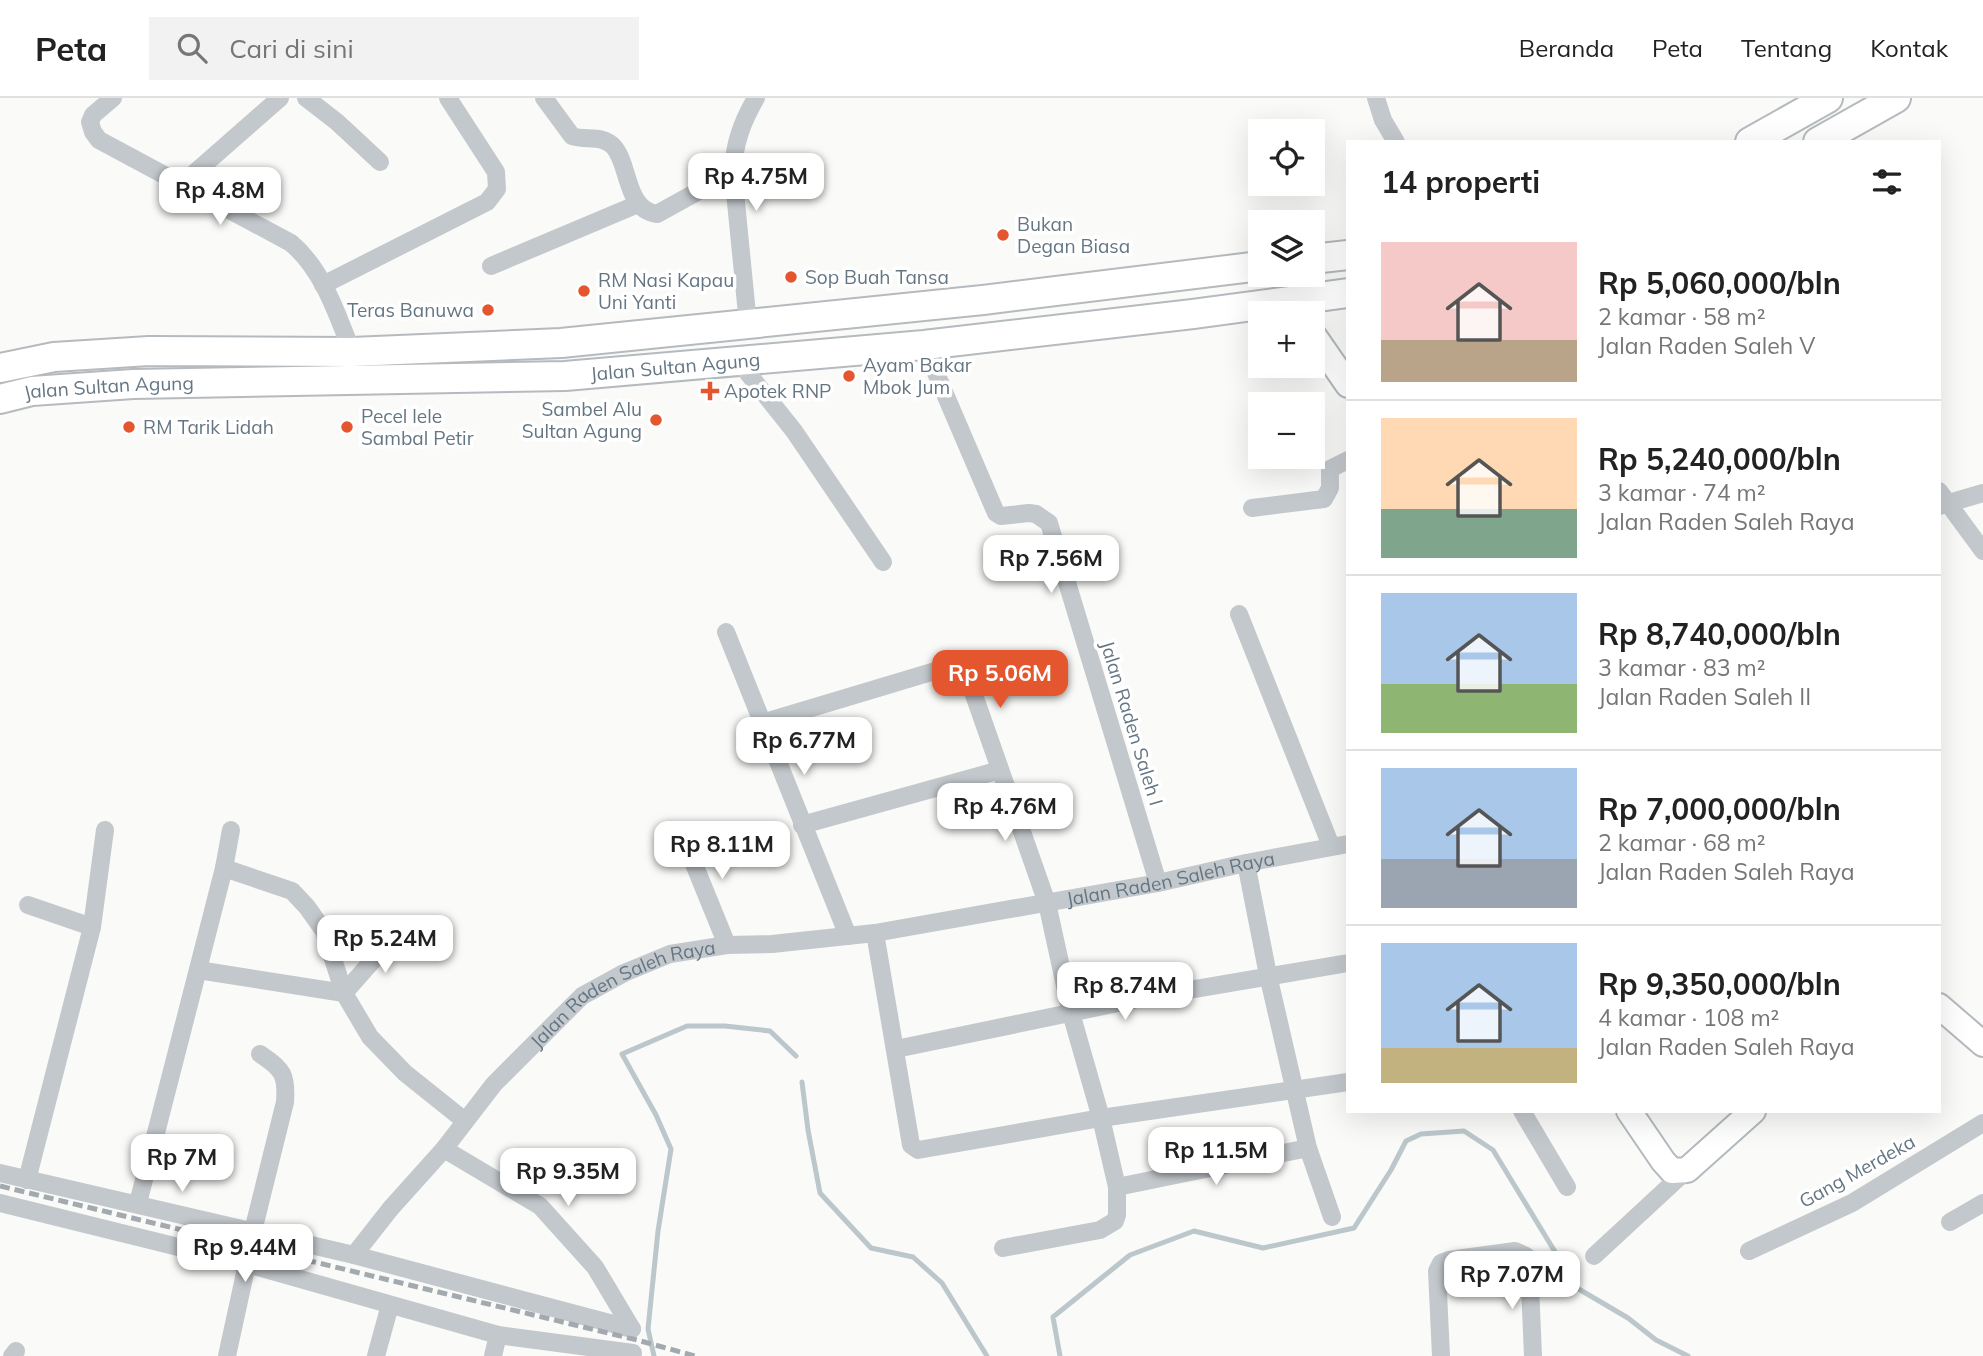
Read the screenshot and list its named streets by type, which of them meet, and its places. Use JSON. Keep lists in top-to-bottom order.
{
  "streets": {
    "main road": ["Jalan Sultan Agung"],
    "street": ["Jalan Raden Saleh I", "Jalan Raden Saleh Raya", "Gang Merdeka"]
  },
  "crossings": [
    ["Jalan Sultan Agung", "Jalan Raden Saleh I"],
    ["Jalan Raden Saleh I", "Jalan Raden Saleh Raya"]
  ],
  "places": {
    "other": [
      "Bukan Degan Biasa",
      "Sop Buah Tansa",
      "RM Nasi Kapau Uni Yanti",
      "Teras Banuwa",
      "Ayam Bakar Mbok Jum",
      "Sambel Alu Sultan Agung",
      "RM Tarik Lidah",
      "Pecel lele Sambal Petir"
    ],
    "health": ["Apotek RNP"]
  },
  "page": {
    "header": "Peta",
    "search": "Cari di sini",
    "nav": [
      "Beranda",
      "Peta",
      "Tentang",
      "Kontak"
    ],
    "map_buttons": ["+", "−"],
    "heading": "14 properti",
    "price": [
      "Rp 4.75M",
      "Rp 4.8M",
      "Rp 7.56M",
      "Rp 5.06M",
      "Rp 6.77M",
      "Rp 4.76M",
      "Rp 8.11M",
      "Rp 5.24M",
      "Rp 8.74M",
      "Rp 11.5M",
      "Rp 7M",
      "Rp 9.35M",
      "Rp 9.44M",
      "Rp 7.07M"
    ],
    "list": [
      {
        "name": "Rp 5,060,000/bln",
        "note": "2 kamar · 58 m² · Jalan Raden Saleh V"
      },
      {
        "name": "Rp 5,240,000/bln",
        "note": "3 kamar · 74 m² · Jalan Raden Saleh Raya"
      },
      {
        "name": "Rp 8,740,000/bln",
        "note": "3 kamar · 83 m² · Jalan Raden Saleh II"
      },
      {
        "name": "Rp 7,000,000/bln",
        "note": "2 kamar · 68 m² · Jalan Raden Saleh Raya"
      },
      {
        "name": "Rp 9,350,000/bln",
        "note": "4 kamar · 108 m² · Jalan Raden Saleh Raya"
      }
    ]
  }
}
